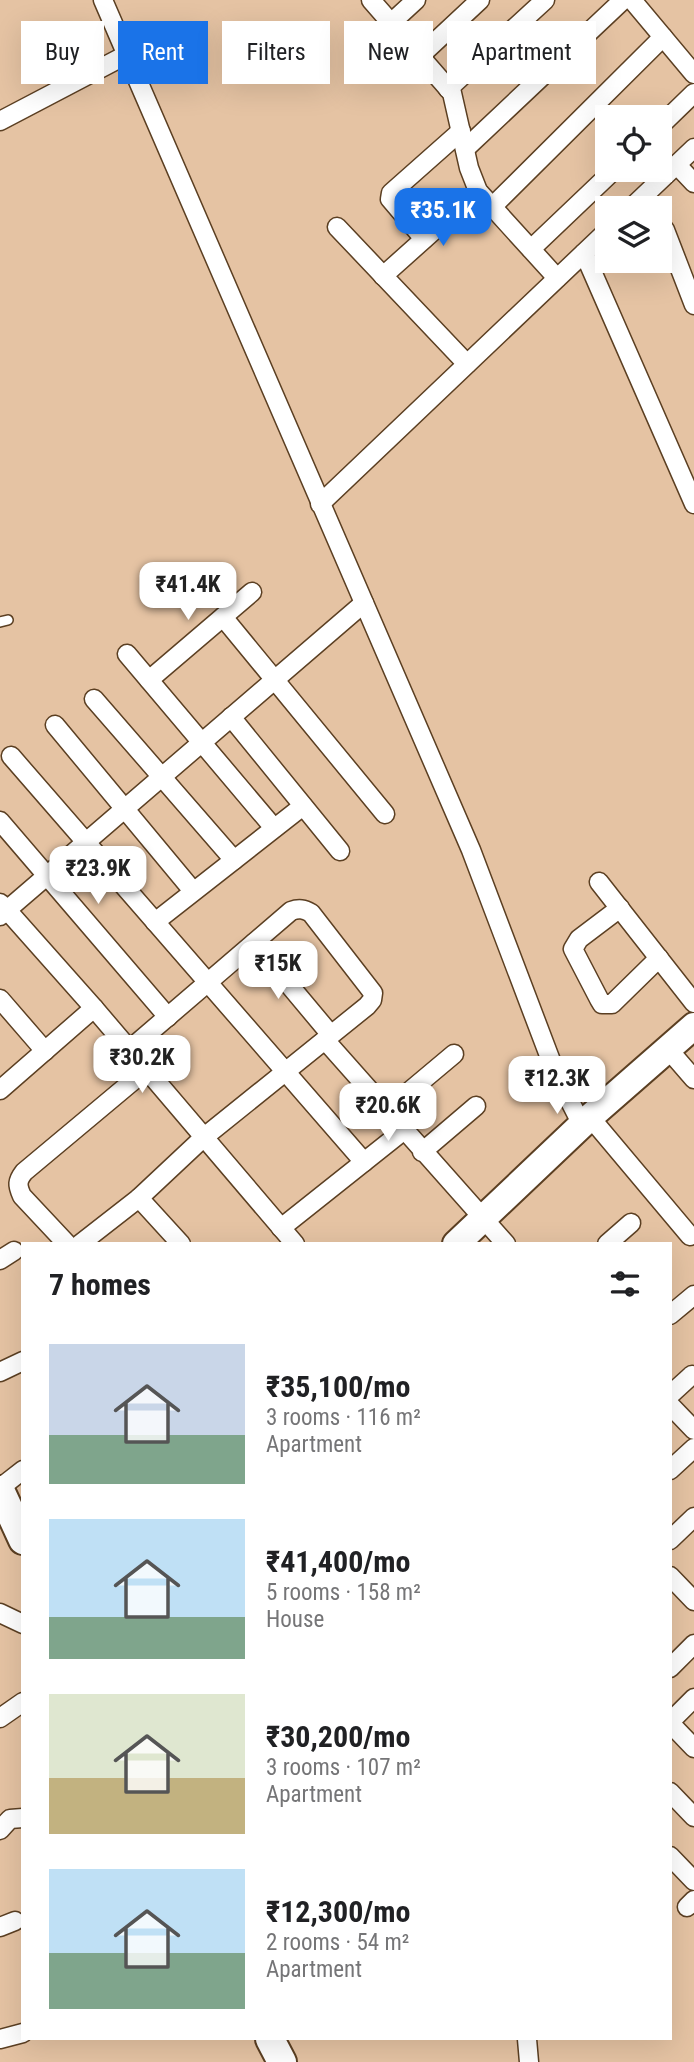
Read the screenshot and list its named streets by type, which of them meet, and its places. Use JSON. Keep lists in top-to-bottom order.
{
  "page": {
    "chip": [
      "Buy",
      "Rent",
      "Filters",
      "New",
      "Apartment"
    ],
    "price": [
      "₹35.1K",
      "₹41.4K",
      "₹23.9K",
      "₹15K",
      "₹30.2K",
      "₹12.3K",
      "₹20.6K"
    ],
    "heading": "7 homes",
    "list": [
      {
        "name": "₹35,100/mo",
        "note": "3 rooms · 116 m² · Apartment"
      },
      {
        "name": "₹41,400/mo",
        "note": "5 rooms · 158 m² · House"
      },
      {
        "name": "₹30,200/mo",
        "note": "3 rooms · 107 m² · Apartment"
      },
      {
        "name": "₹12,300/mo",
        "note": "2 rooms · 54 m² · Apartment"
      }
    ]
  }
}
